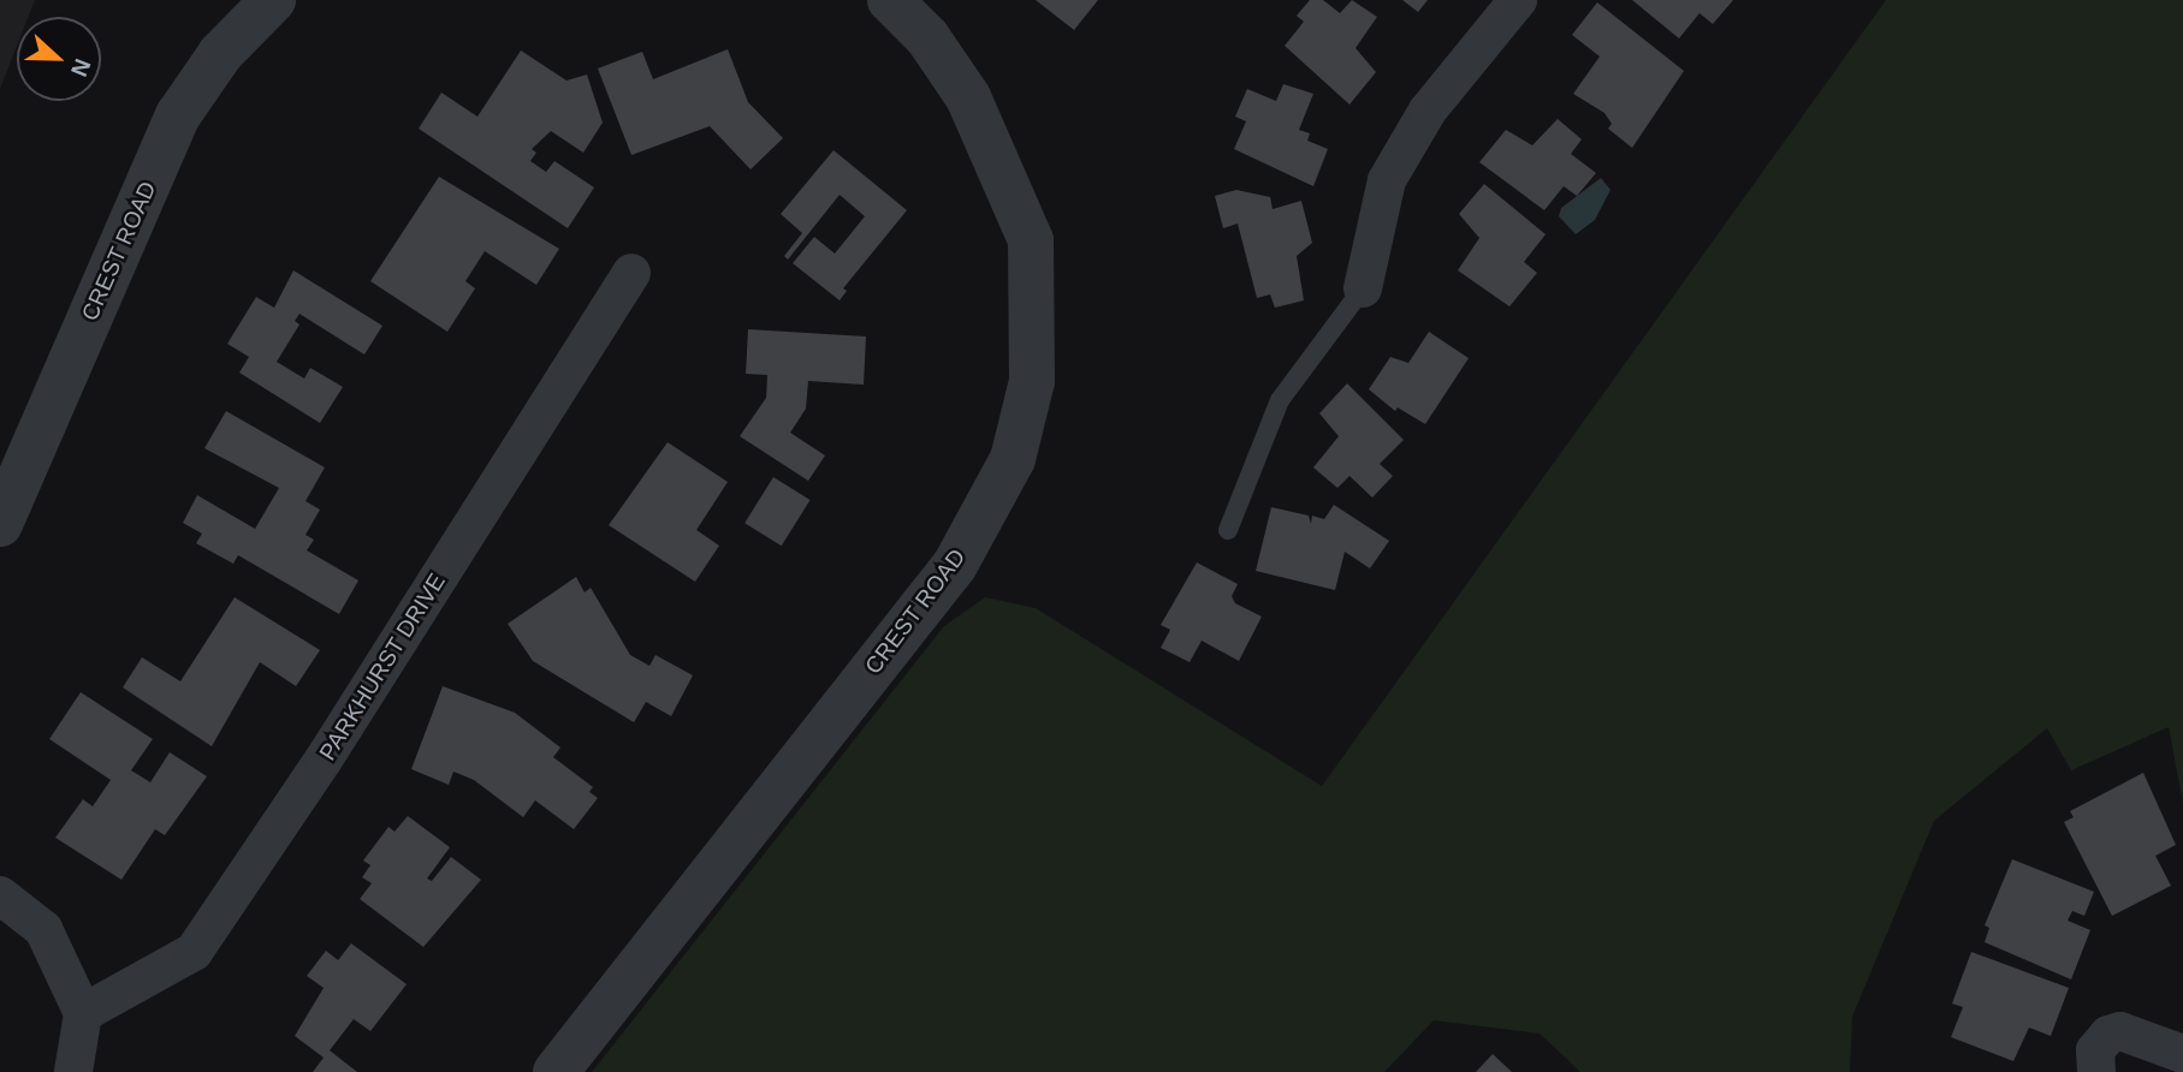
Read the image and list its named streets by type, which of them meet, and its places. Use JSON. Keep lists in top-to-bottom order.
{
  "streets": {
    "street": ["CREST ROAD", "PARKHURST DRIVE"]
  },
  "north": "right"
}
